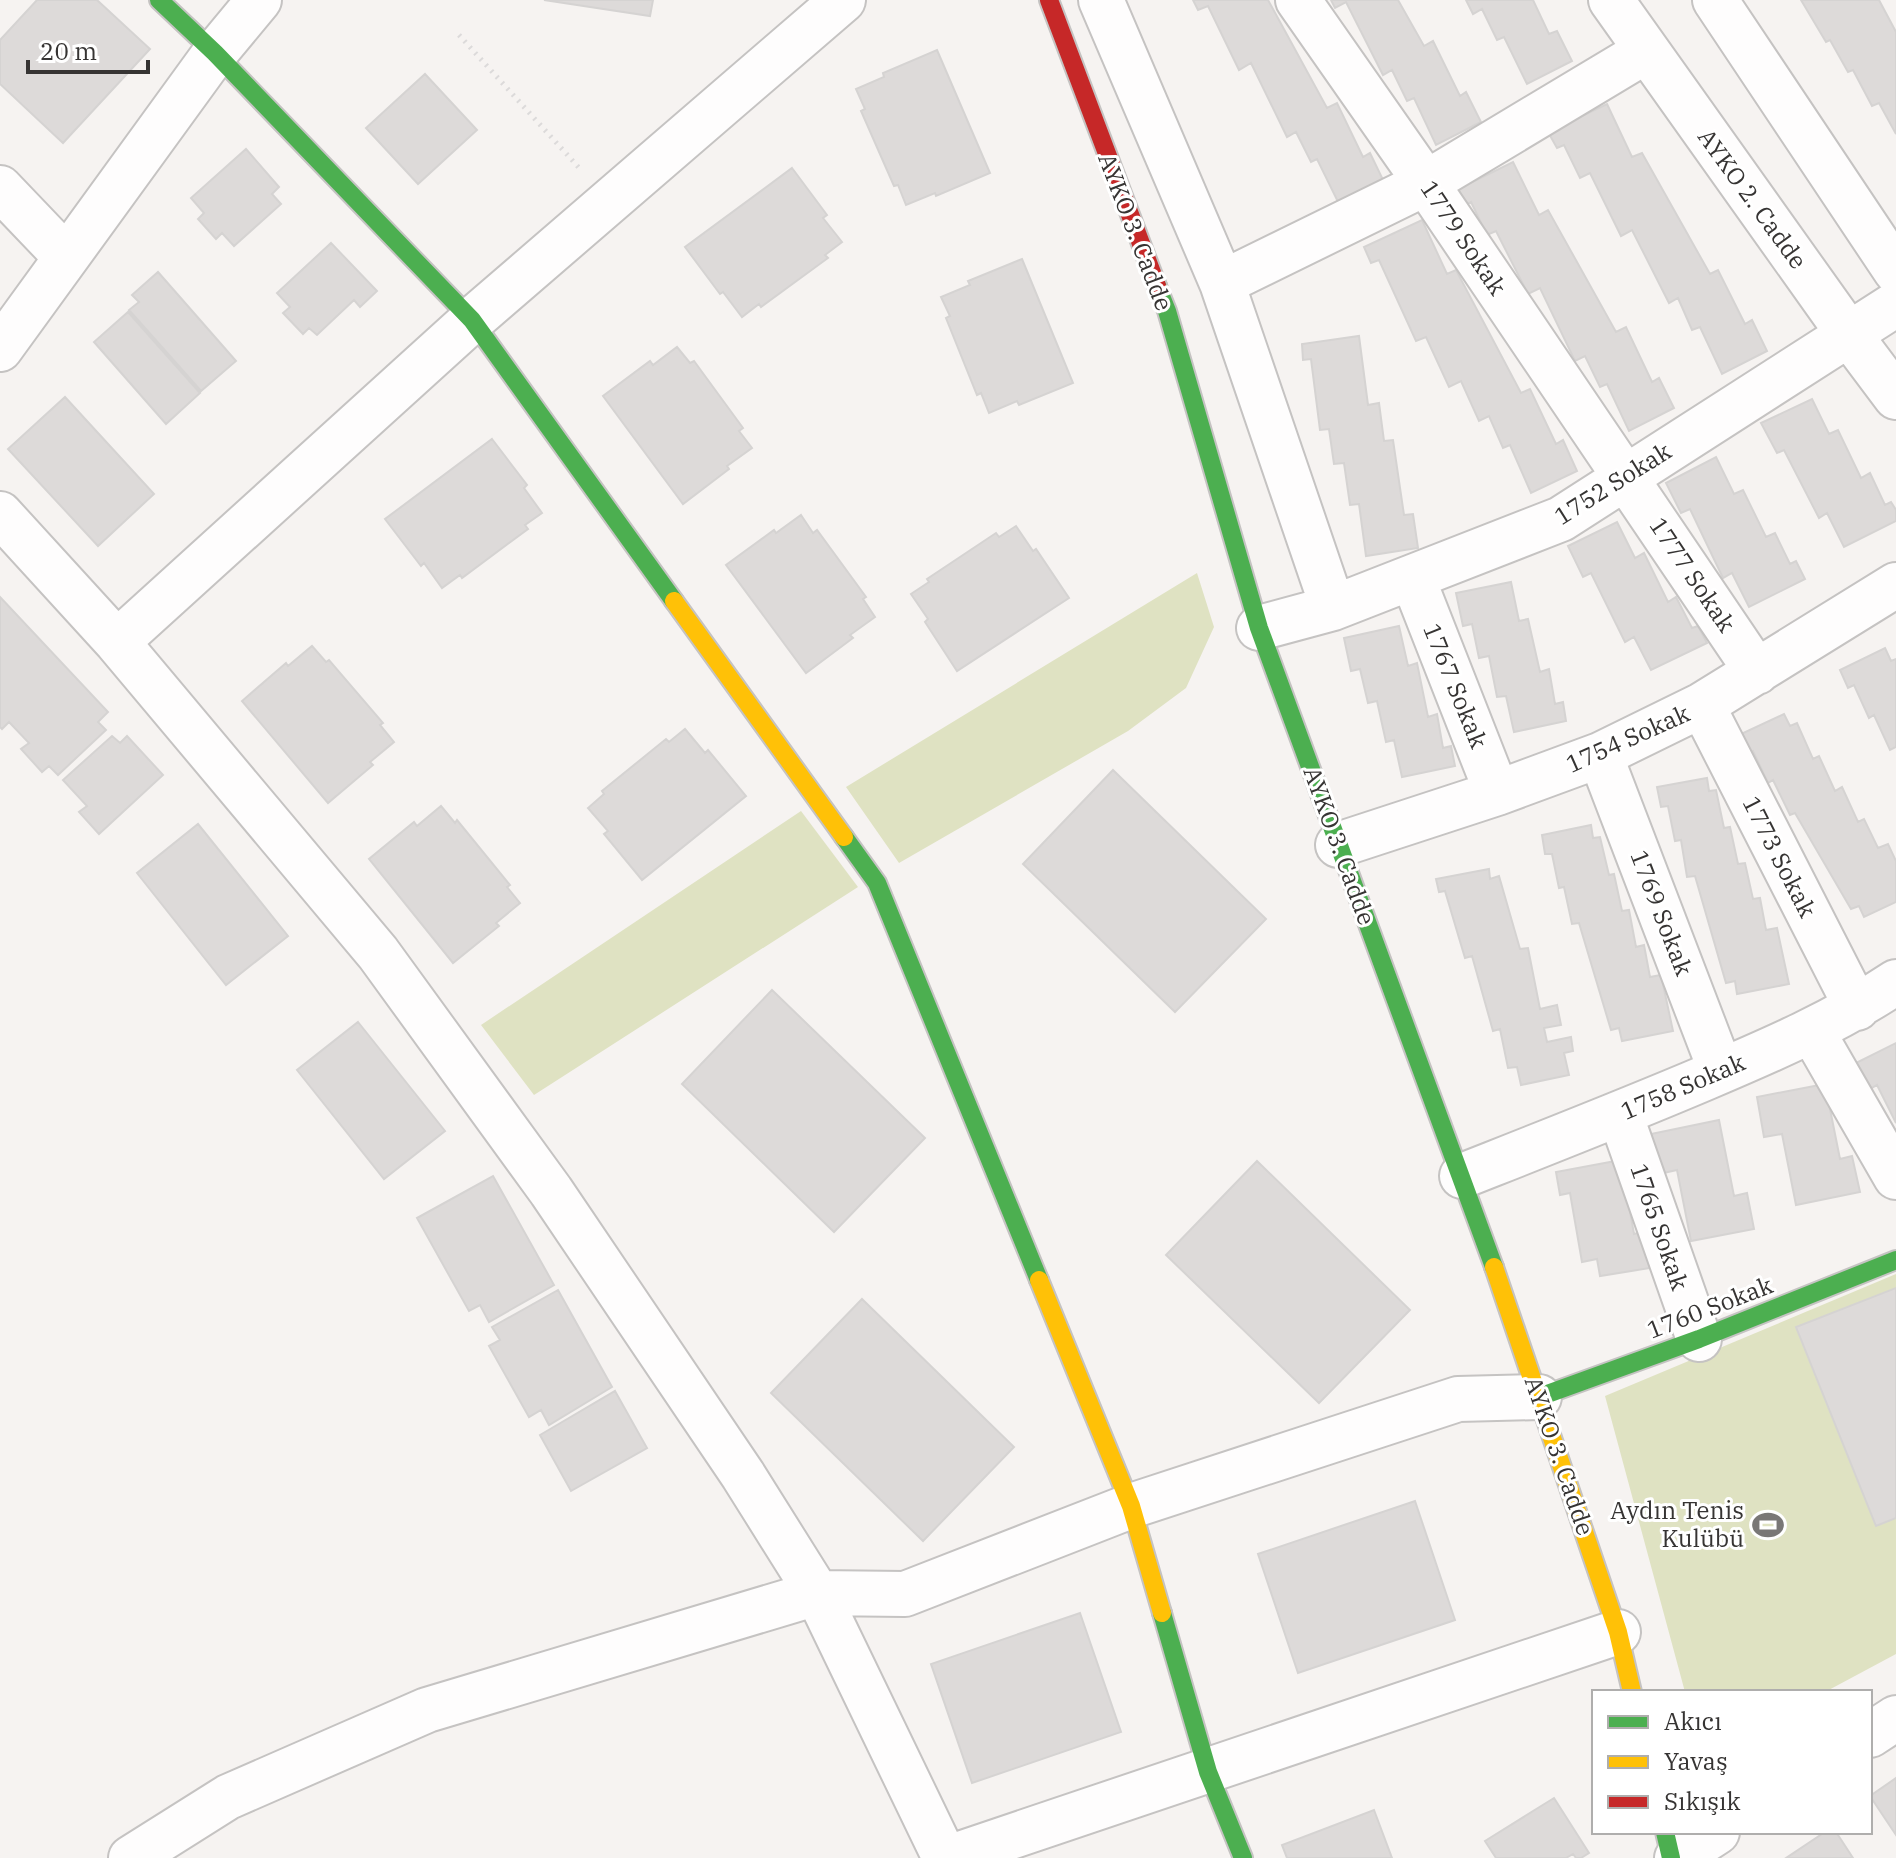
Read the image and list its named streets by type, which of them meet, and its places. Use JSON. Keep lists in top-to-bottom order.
{
  "streets": {
    "street": [
      "AYKO 2. Cadde",
      "AYKO 3. Cadde",
      "1779 Sokak",
      "1752 Sokak",
      "1777 Sokak",
      "1767 Sokak",
      "1754 Sokak",
      "1773 Sokak",
      "1769 Sokak",
      "1758 Sokak",
      "1765 Sokak",
      "1760 Sokak"
    ]
  },
  "crossings": [
    ["AYKO 2. Cadde", "1752 Sokak"],
    ["AYKO 3. Cadde", "1752 Sokak"],
    ["AYKO 3. Cadde", "1754 Sokak"],
    ["AYKO 3. Cadde", "1758 Sokak"],
    ["AYKO 3. Cadde", "1760 Sokak"],
    ["1779 Sokak", "1752 Sokak"],
    ["1779 Sokak", "1777 Sokak"],
    ["1752 Sokak", "1777 Sokak"],
    ["1752 Sokak", "1767 Sokak"],
    ["1777 Sokak", "1754 Sokak"],
    ["1767 Sokak", "1754 Sokak"],
    ["1754 Sokak", "1773 Sokak"],
    ["1754 Sokak", "1769 Sokak"],
    ["1773 Sokak", "1758 Sokak"],
    ["1769 Sokak", "1758 Sokak"],
    ["1758 Sokak", "1765 Sokak"],
    ["1765 Sokak", "1760 Sokak"]
  ],
  "places": {
    "sports": ["Aydın Tenis Kulübü"]
  },
  "legend": ["Akıcı", "Yavaş", "Sıkışık"],
  "scale_bar": "20 m"
}
